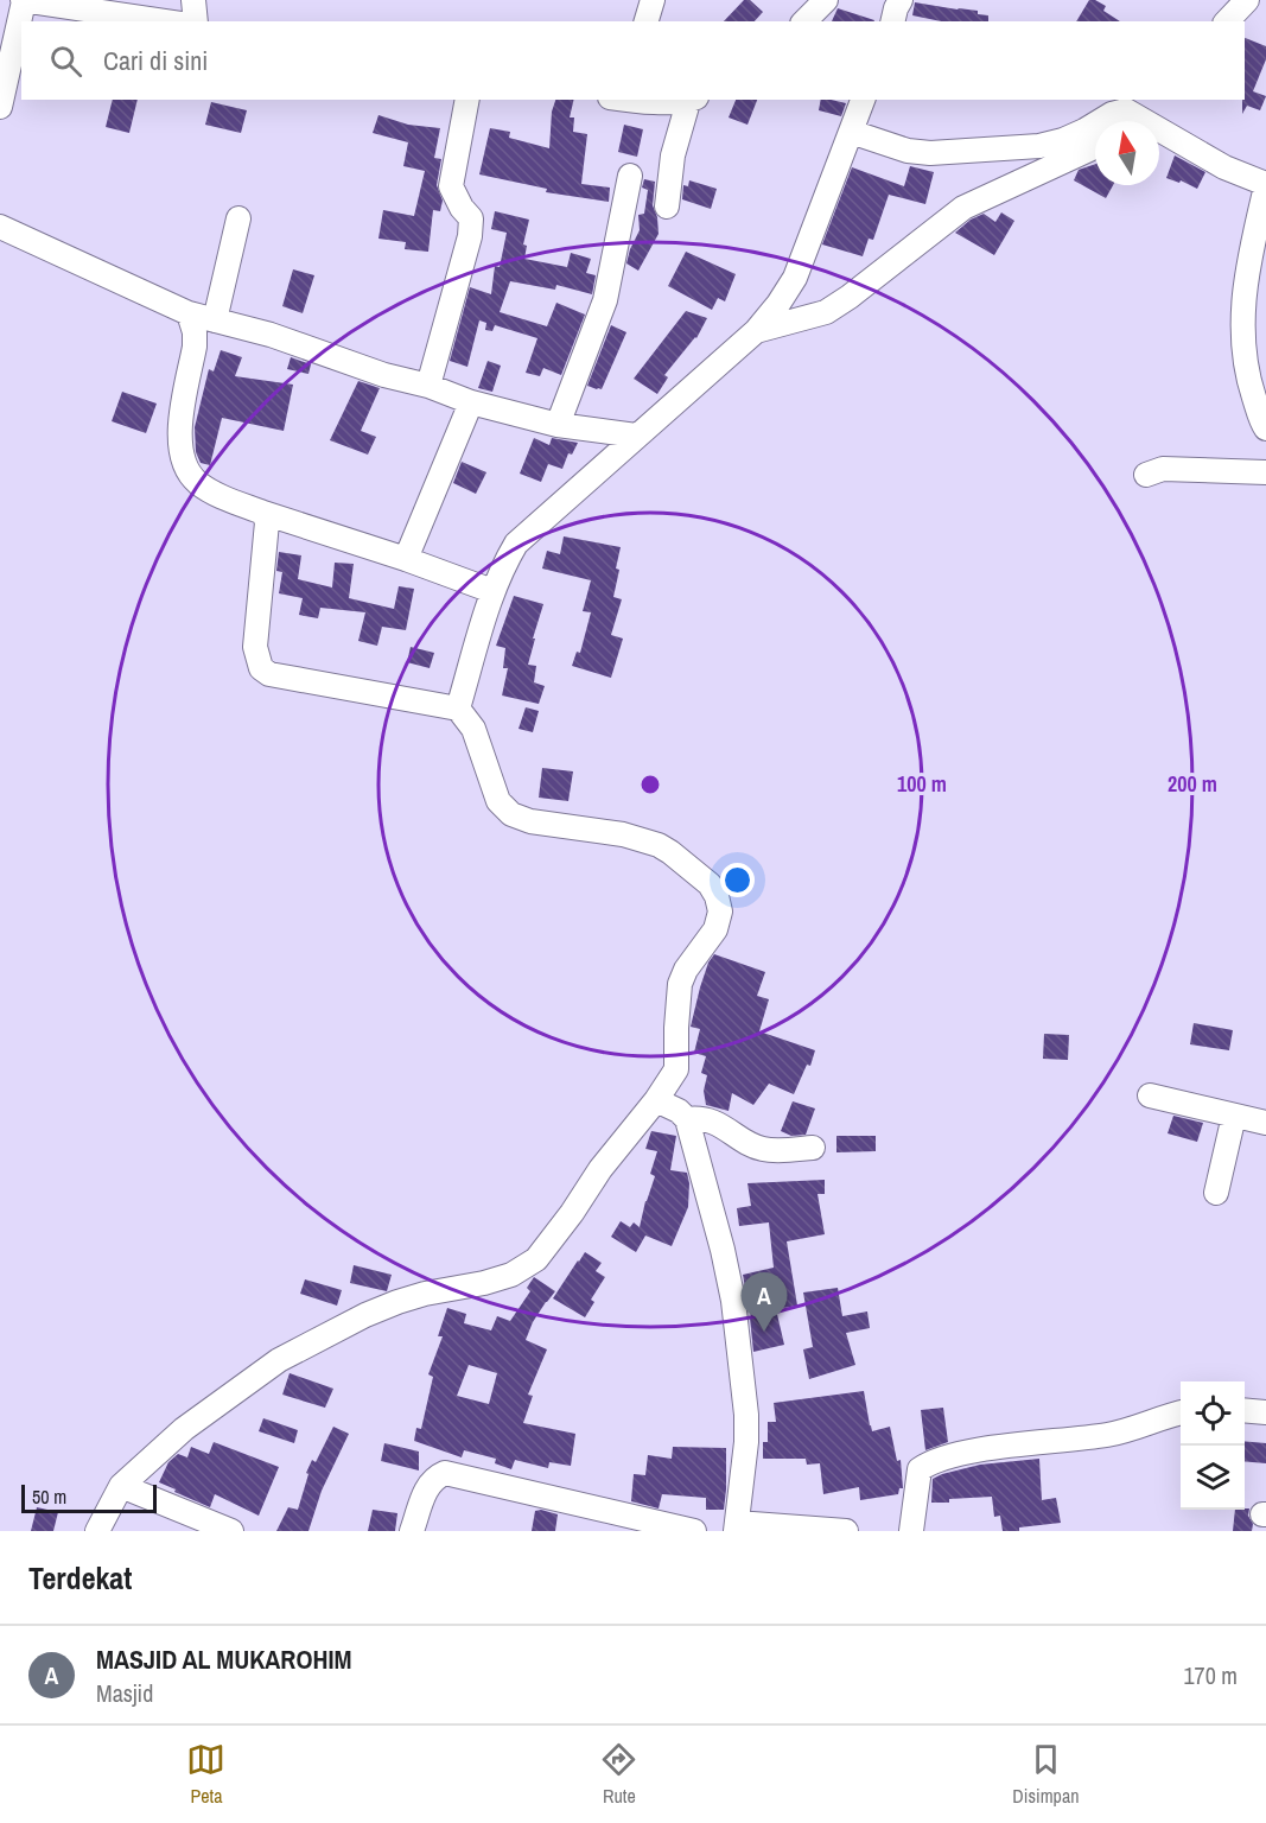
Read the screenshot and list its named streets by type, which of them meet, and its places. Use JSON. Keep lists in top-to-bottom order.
{
  "scale_bar": "50 m",
  "north": "top",
  "page": {
    "search": "Cari di sini",
    "pins": "A",
    "scale": "50 m",
    "heading": "Terdekat",
    "list": [
      {
        "mark": "A",
        "name": "MASJID AL MUKAROHIM",
        "note": "Masjid",
        "value": "170 m"
      }
    ],
    "nav": ["Peta", "Rute", "Disimpan"]
  },
  "rings": ["100 m", "200 m"]
}
